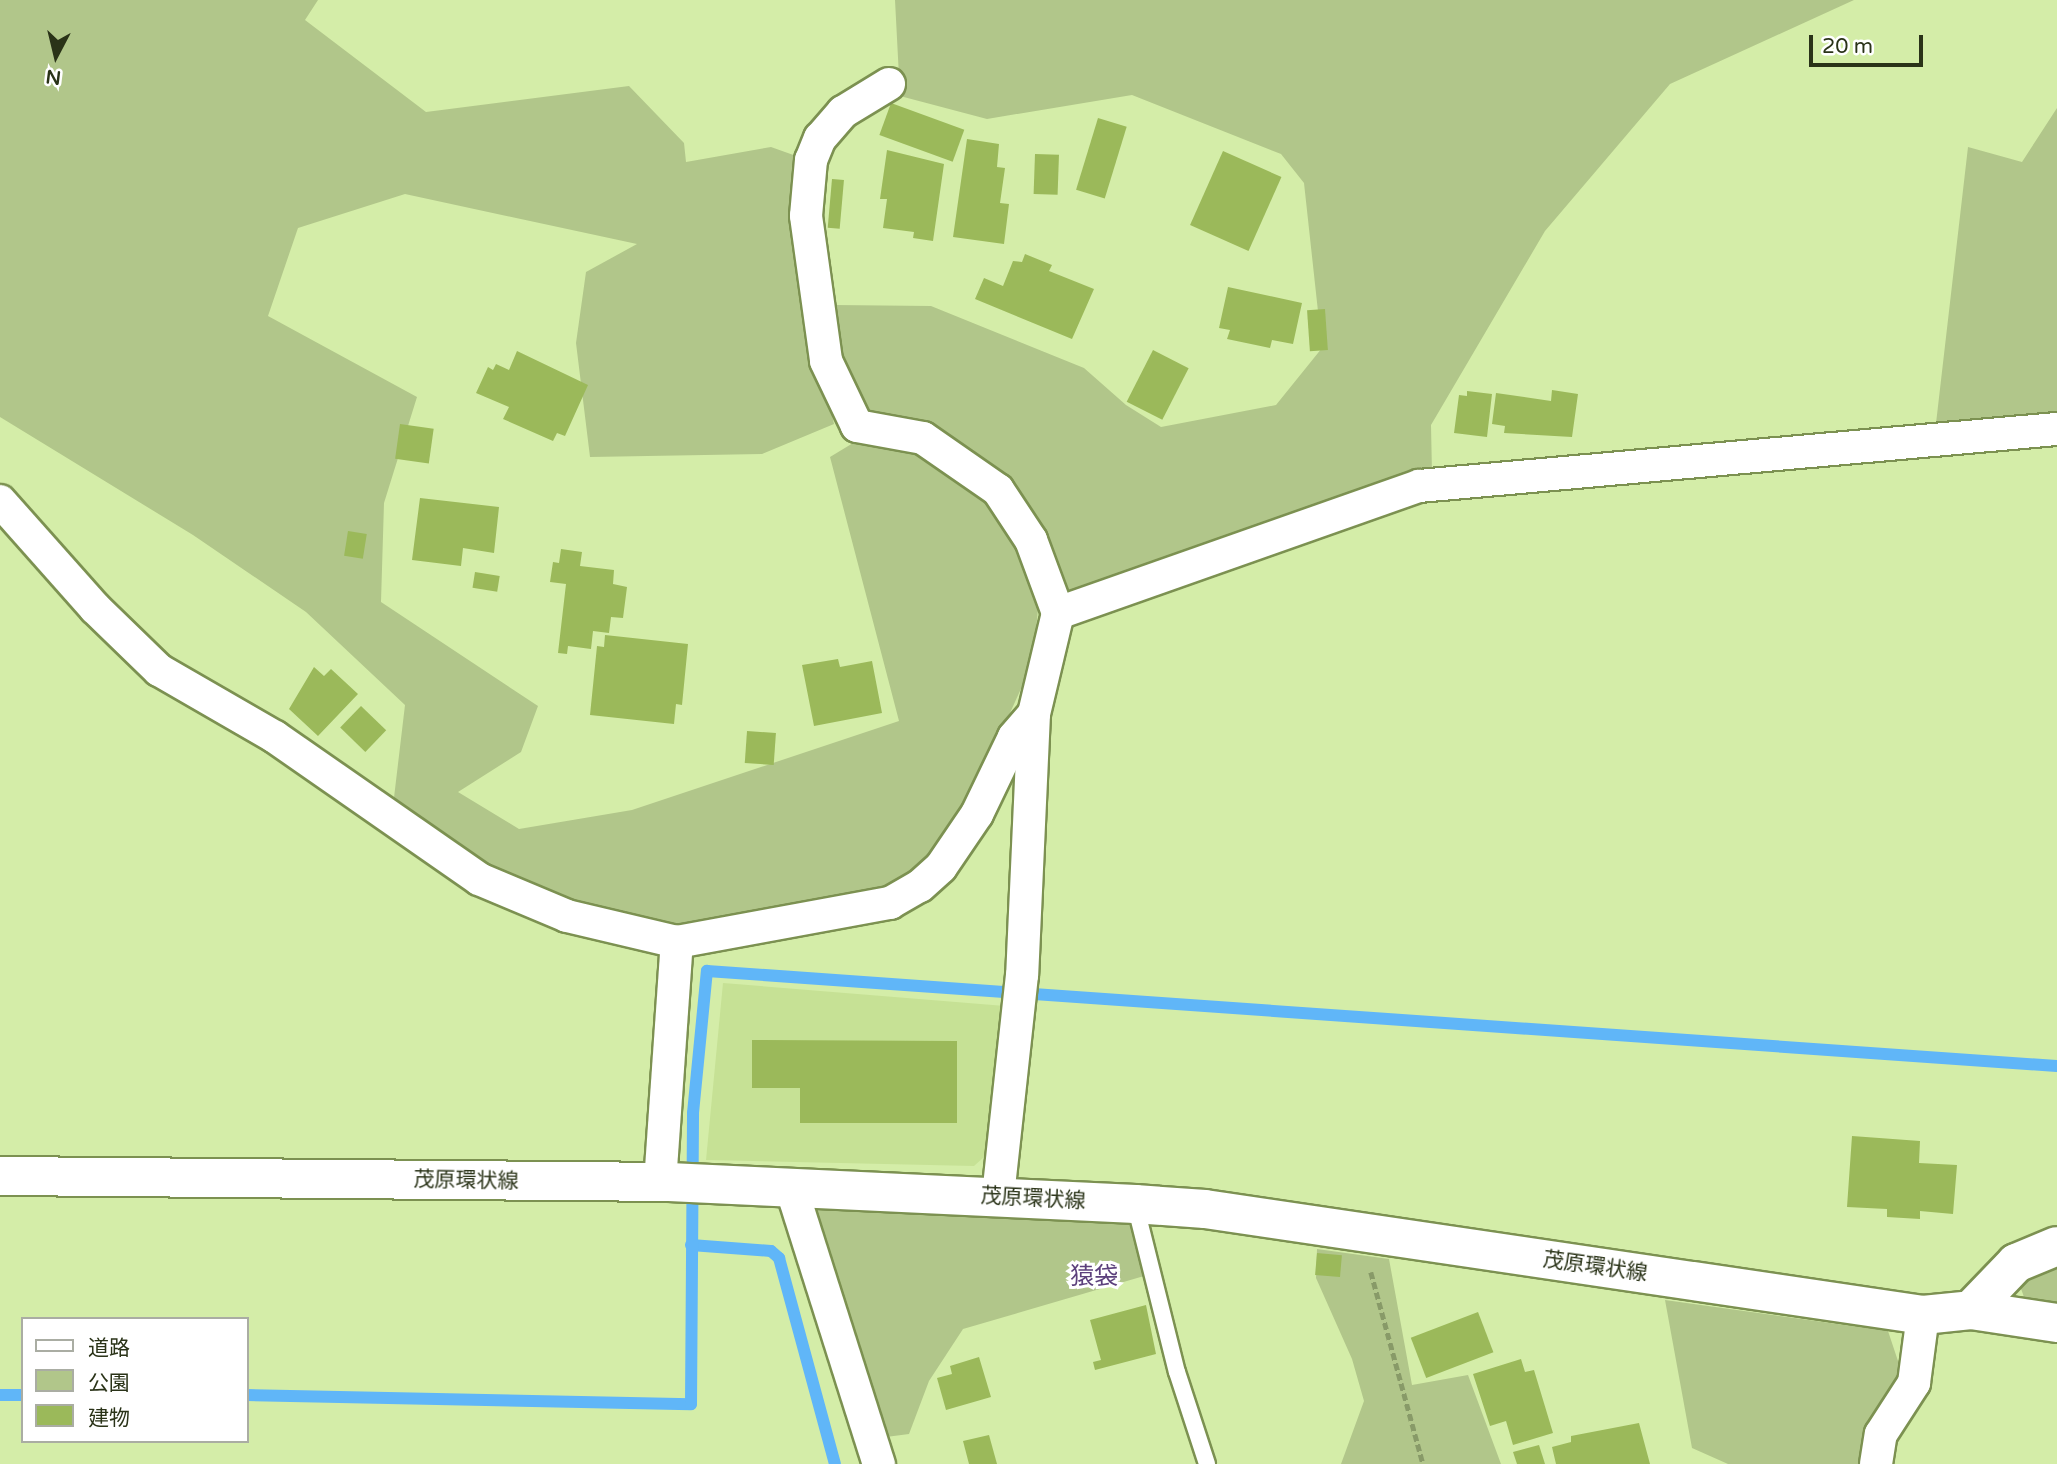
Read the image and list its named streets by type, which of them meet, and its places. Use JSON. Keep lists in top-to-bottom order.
{
  "streets": {
    "main road": ["茂原環状線"]
  },
  "districts": ["猿袋"],
  "legend": ["道路", "公園", "建物"],
  "scale_bar": "20 m",
  "north": "bottom"
}
